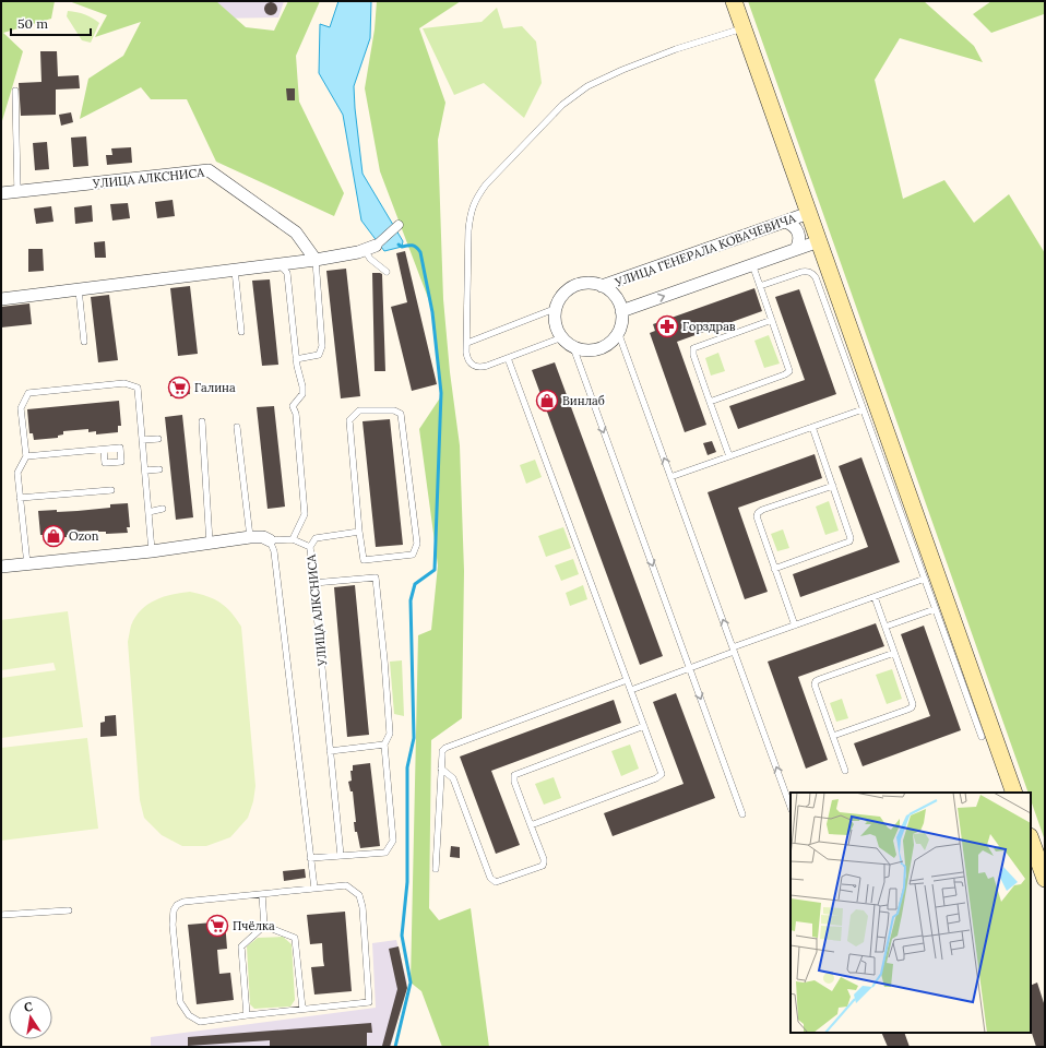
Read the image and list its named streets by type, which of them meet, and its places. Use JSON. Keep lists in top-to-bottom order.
{
  "streets": {
    "street": ["УЛИЦА АЛКСНИСА", "УЛИЦА ГЕНЕРАЛА КОВАЧЕВИЧА"]
  },
  "places": {
    "pharmacy": ["Горздрав"],
    "supermarket": ["Галина", "Пчёлка"],
    "shop": ["Винлаб", "Ozon"]
  },
  "scale_bar": "50 m",
  "north": "top"
}
